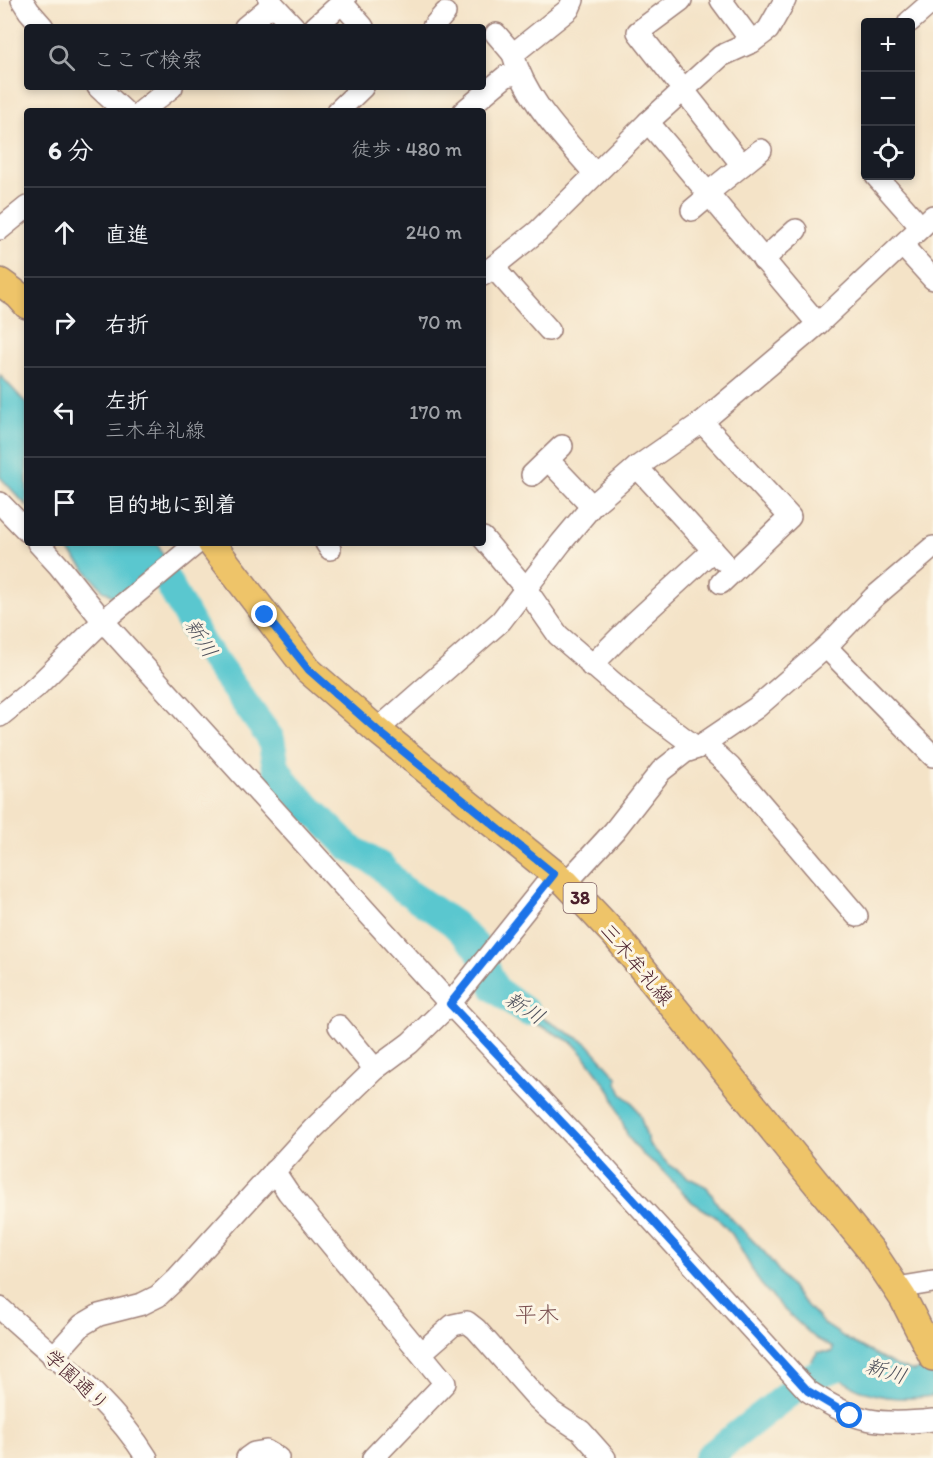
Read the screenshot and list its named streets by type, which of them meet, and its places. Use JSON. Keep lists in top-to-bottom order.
{
  "streets": {
    "main road": ["38", "三木牟礼線"],
    "street": ["学園通り"]
  },
  "districts": ["平木"],
  "water": ["新川"],
  "page": {
    "map_buttons": ["+", "−"],
    "search": "ここで検索",
    "heading": ["6 分", "徒歩 · 480 m"],
    "list": [
      ["直進", "240 m"],
      ["右折", "70 m"],
      ["左折", "三木牟礼線", "170 m"],
      "目的地に到着"
    ]
  }
}
